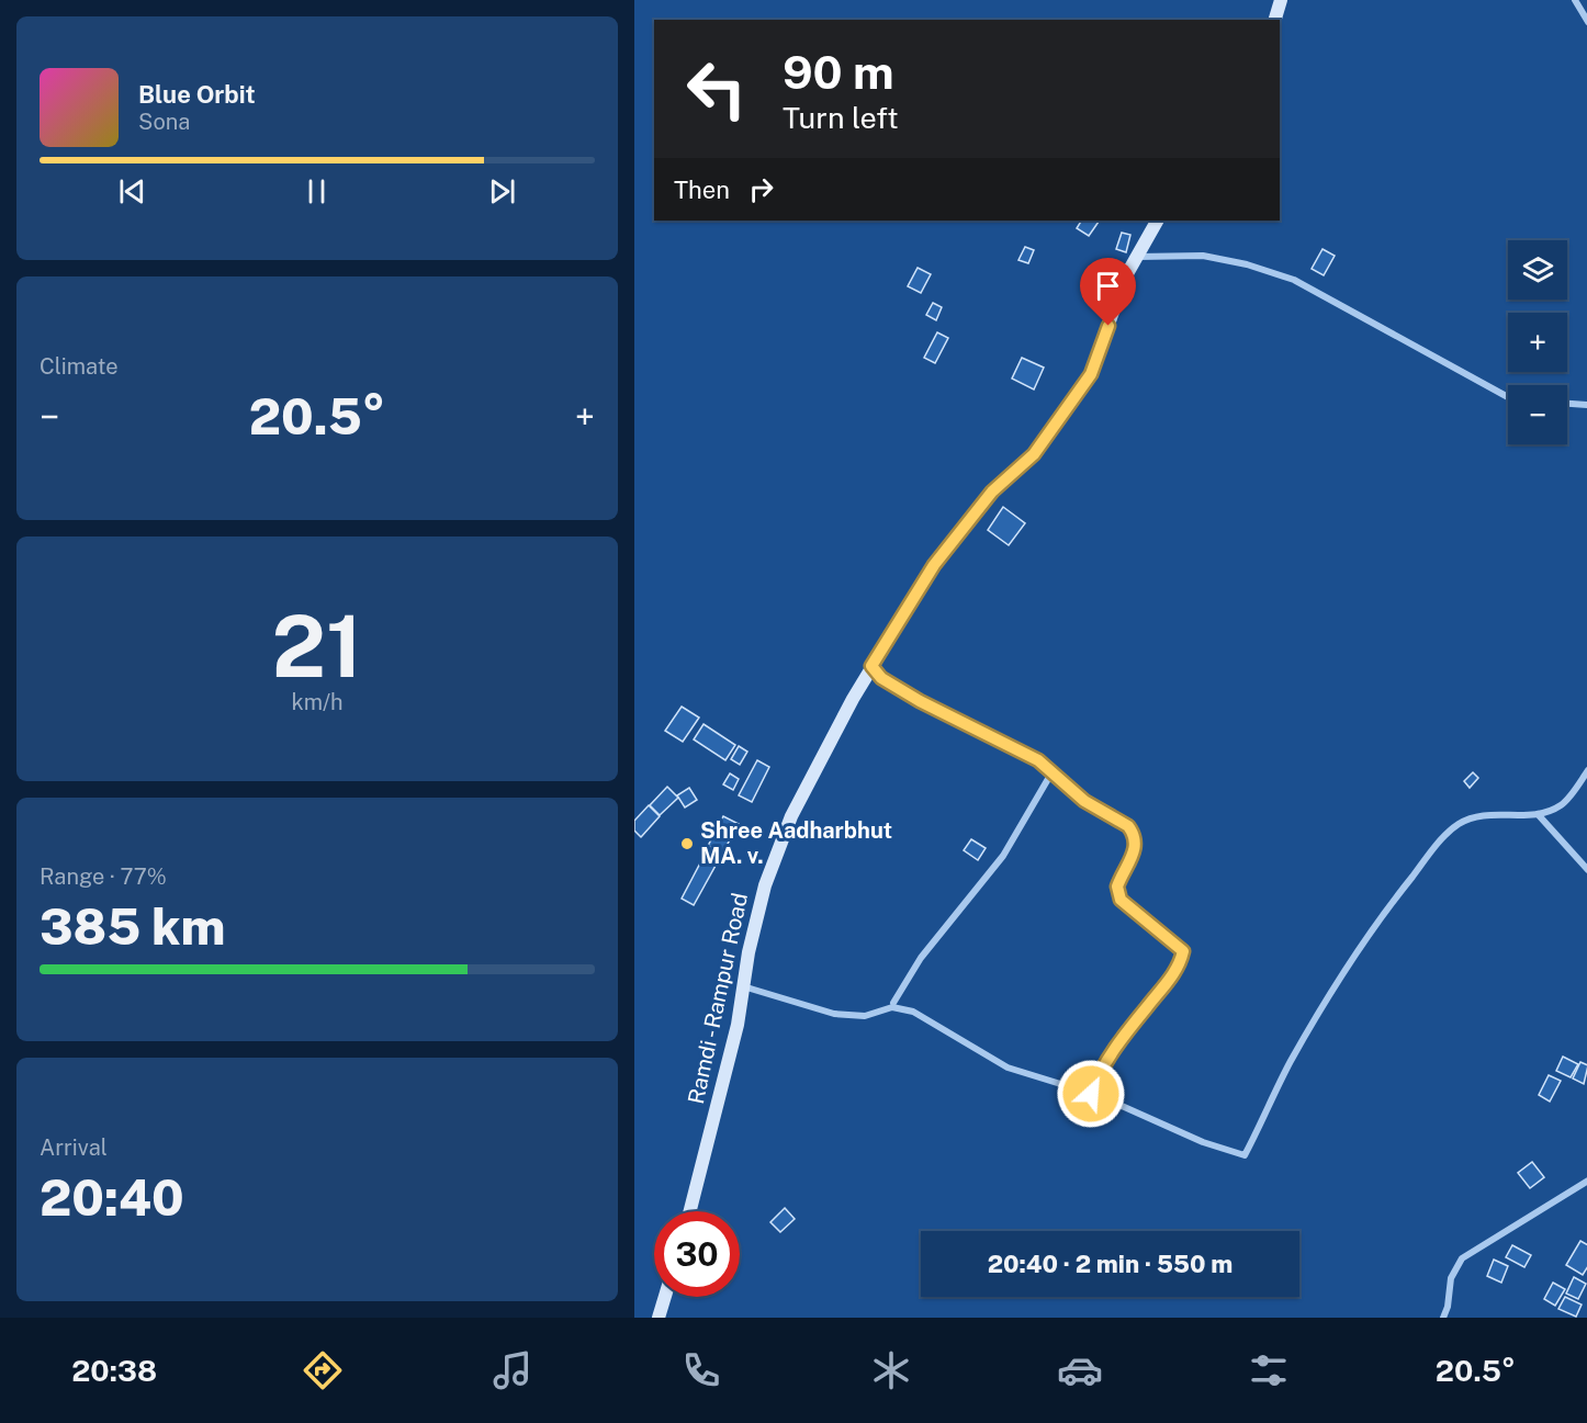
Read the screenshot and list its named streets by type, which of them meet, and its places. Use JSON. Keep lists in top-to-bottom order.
{
  "streets": {
    "main road": ["Ramdi - Rampur Road"]
  },
  "places": ["Shree Aadharbhut MA. v."],
  "page": {
    "turn": ["90 m", "Turn left"],
    "song": ["Blue Orbit", "Sona"],
    "then": "Then",
    "map_buttons": ["+", "−"],
    "tile": [
      "Climate",
      ["21", "km/h"],
      ["Range · 77%", "385 km"],
      ["Arrival", "20:40"]
    ],
    "heat": ["−", "20.5°", "+"],
    "limit": "30",
    "trip": "20:40 · 2 min · 550 m",
    "tabs": ["20:38", "20.5°"]
  }
}
